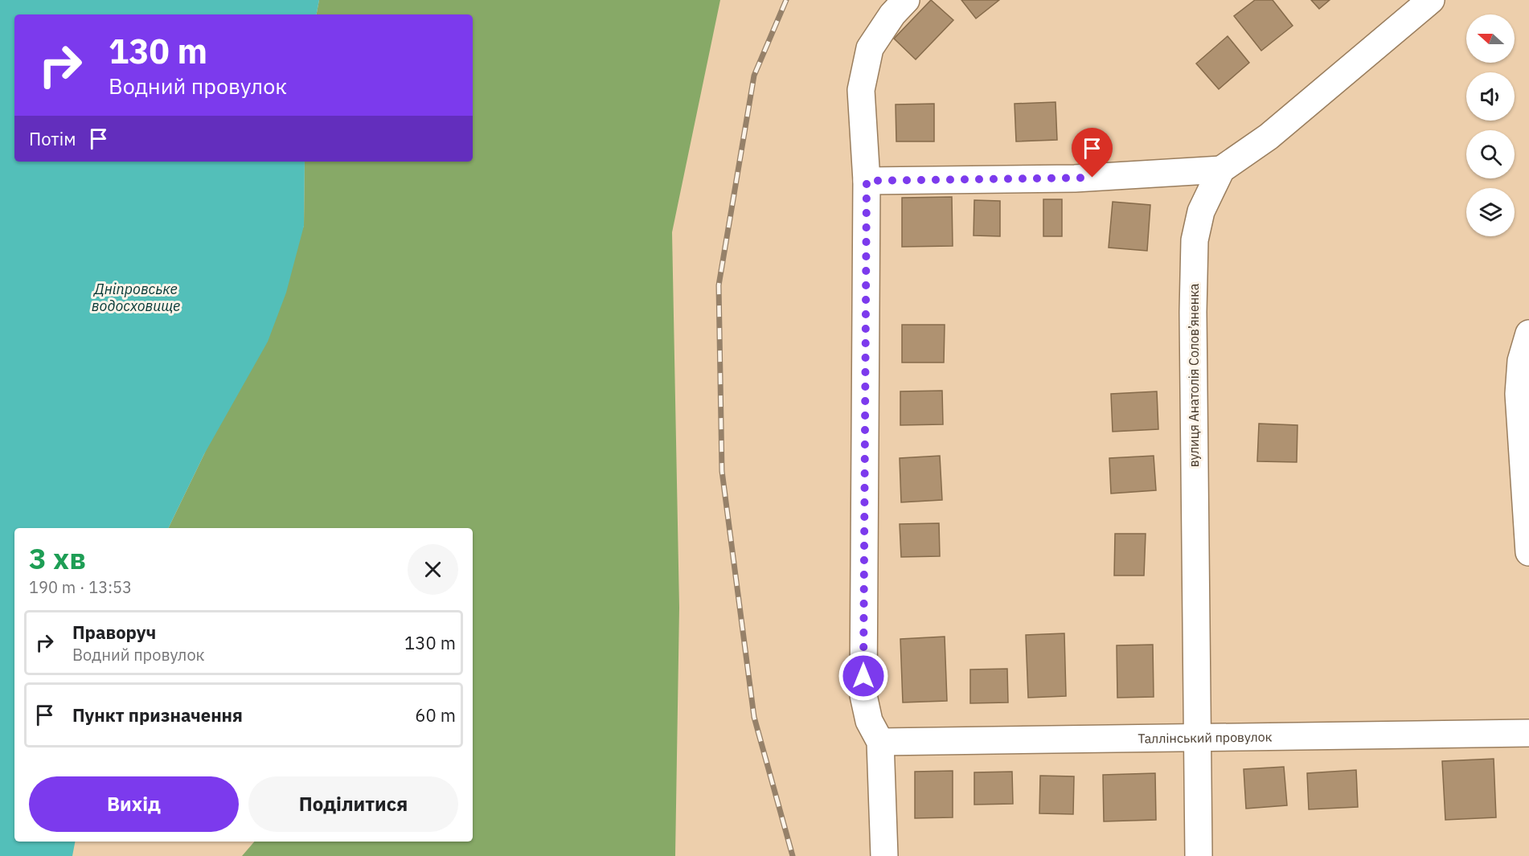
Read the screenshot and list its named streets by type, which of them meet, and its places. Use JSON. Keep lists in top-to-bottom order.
{
  "streets": {
    "street": ["вулиця Анатолія Солов’яненка", "Таллінський провулок"]
  },
  "crossings": [
    ["вулиця Анатолія Солов’яненка", "Таллінський провулок"]
  ],
  "water": ["Дніпровське водосховище"],
  "north": "left",
  "page": {
    "turn": ["130 m", "Водний провулок"],
    "then": "Потім",
    "heading": ["3 хв", "190 m · 13:53"],
    "list": [
      {
        "name": "Праворуч",
        "note": "Водний провулок",
        "value": "130 m"
      },
      {
        "name": "Пункт призначення",
        "value": "60 m"
      }
    ],
    "buttons": ["Вихід", "Поділитися"]
  }
}
